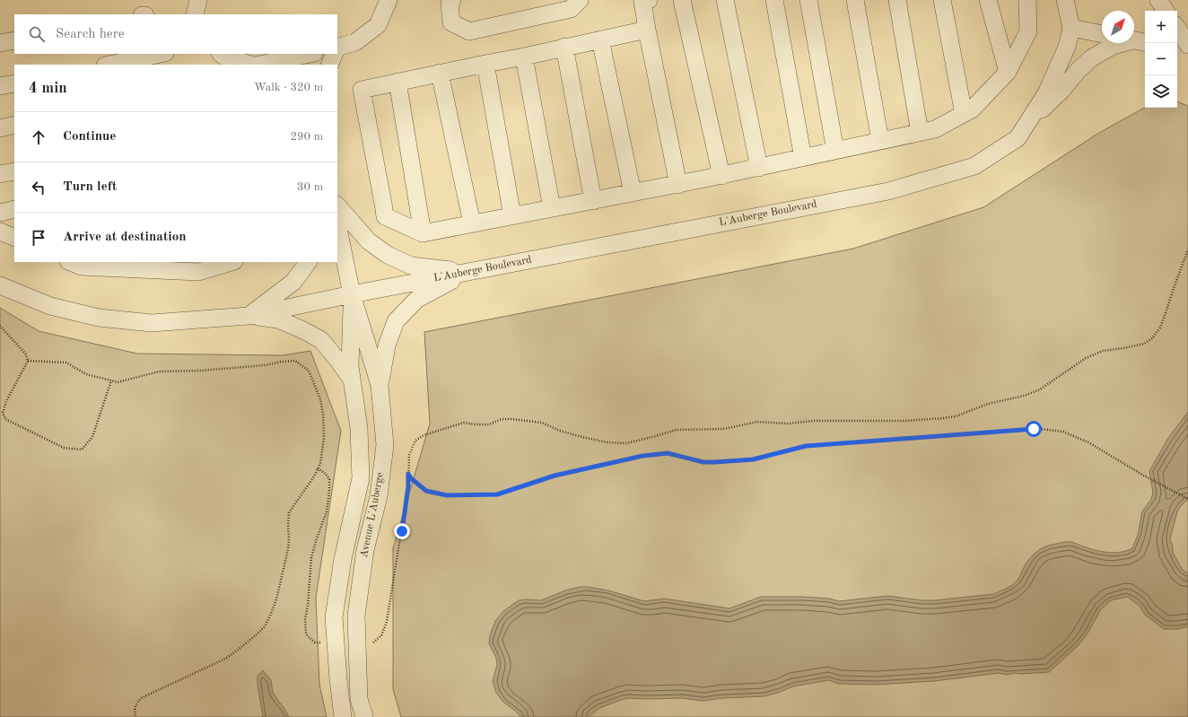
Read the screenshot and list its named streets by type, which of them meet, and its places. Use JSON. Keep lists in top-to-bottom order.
{
  "streets": {
    "street": ["L'Auberge Boulevard", "Avenue L'Auberge"]
  },
  "crossings": [
    ["L'Auberge Boulevard", "Avenue L'Auberge"]
  ],
  "north": "top right",
  "page": {
    "map_buttons": ["+", "−"],
    "search": "Search here",
    "heading": ["4 min", "Walk · 320 m"],
    "list": [
      ["Continue", "290 m"],
      ["Turn left", "30 m"],
      "Arrive at destination"
    ]
  }
}
